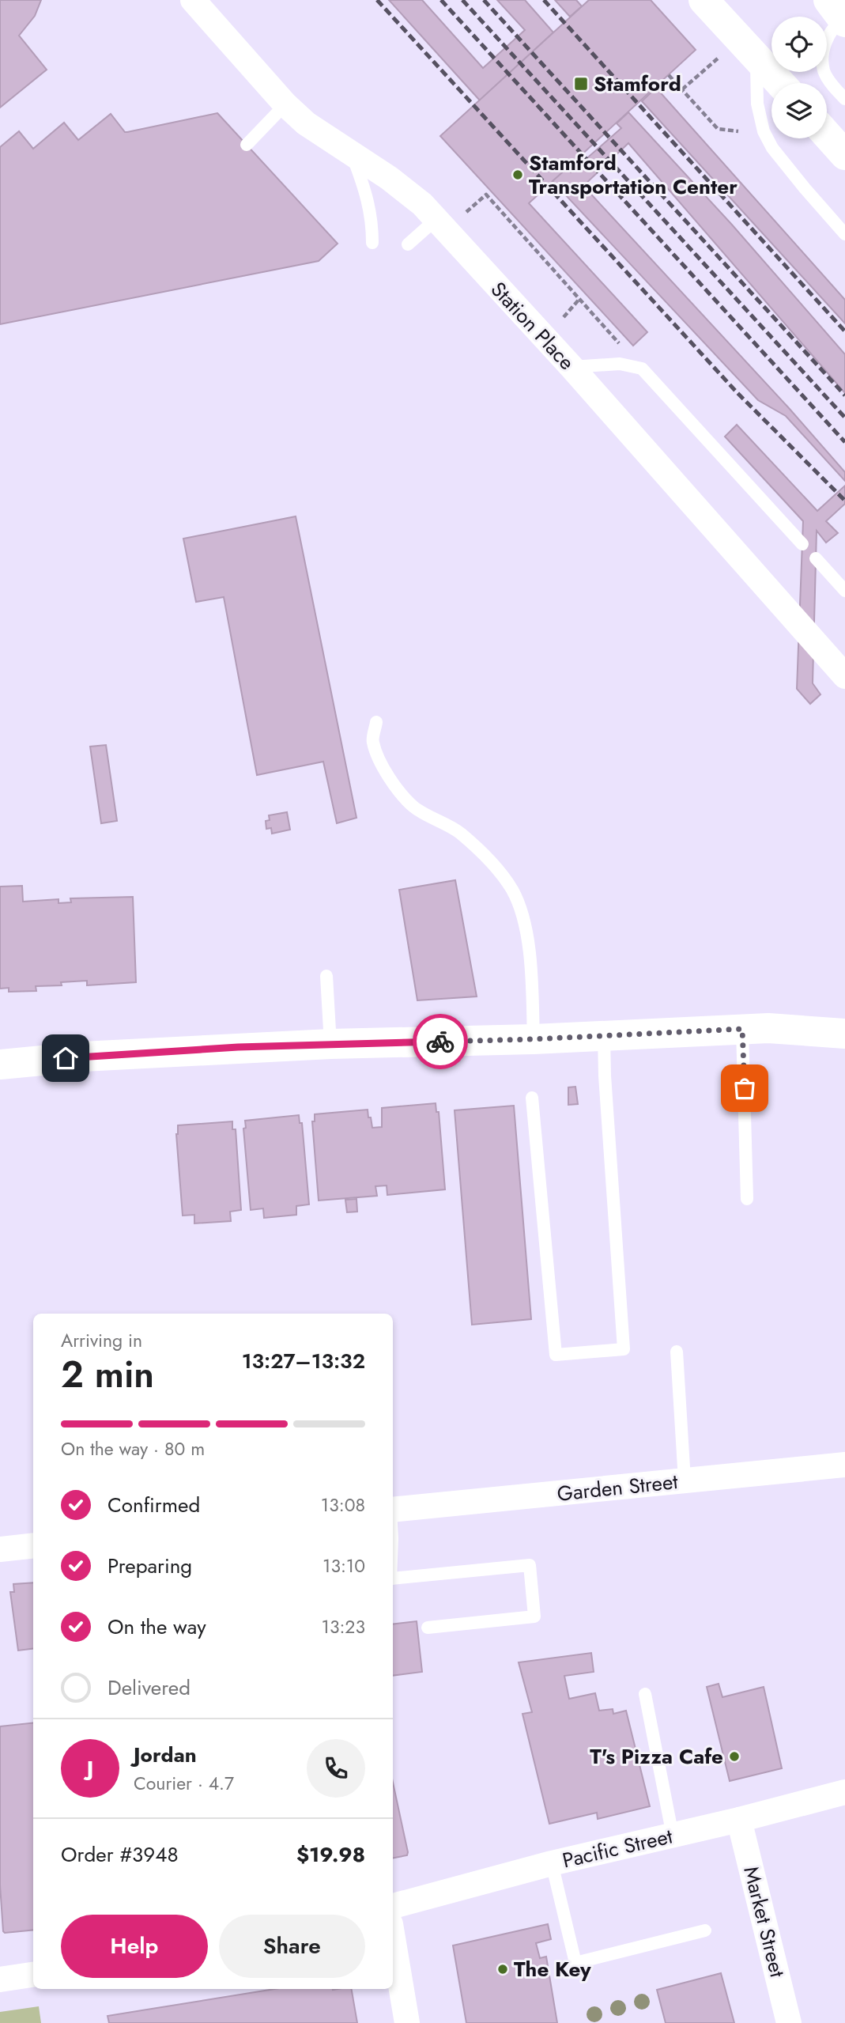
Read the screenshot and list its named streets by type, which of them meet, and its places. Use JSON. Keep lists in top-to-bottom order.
{
  "streets": {
    "street": [
      "Station Place",
      "Garden Street",
      "Pacific Street",
      "Market Street"
    ]
  },
  "crossings": [
    ["Pacific Street", "Market Street"]
  ],
  "places": {
    "transit": ["Stamford"],
    "other": ["Stamford Transportation Center", "T's Pizza Cafe", "The Key"]
  },
  "page": {
    "heading": ["2 min", "Arriving in", "13:27–13:32"],
    "panel": [
      "Jordan",
      "Courier · 4.7",
      "Order #3948",
      "$19.98"
    ],
    "bar": "On the way · 80 m",
    "list": [
      ["Confirmed", "13:08"],
      ["Preparing", "13:10"],
      ["On the way", "13:23"],
      "Delivered"
    ],
    "round": "J",
    "buttons": ["Help", "Share"]
  }
}
